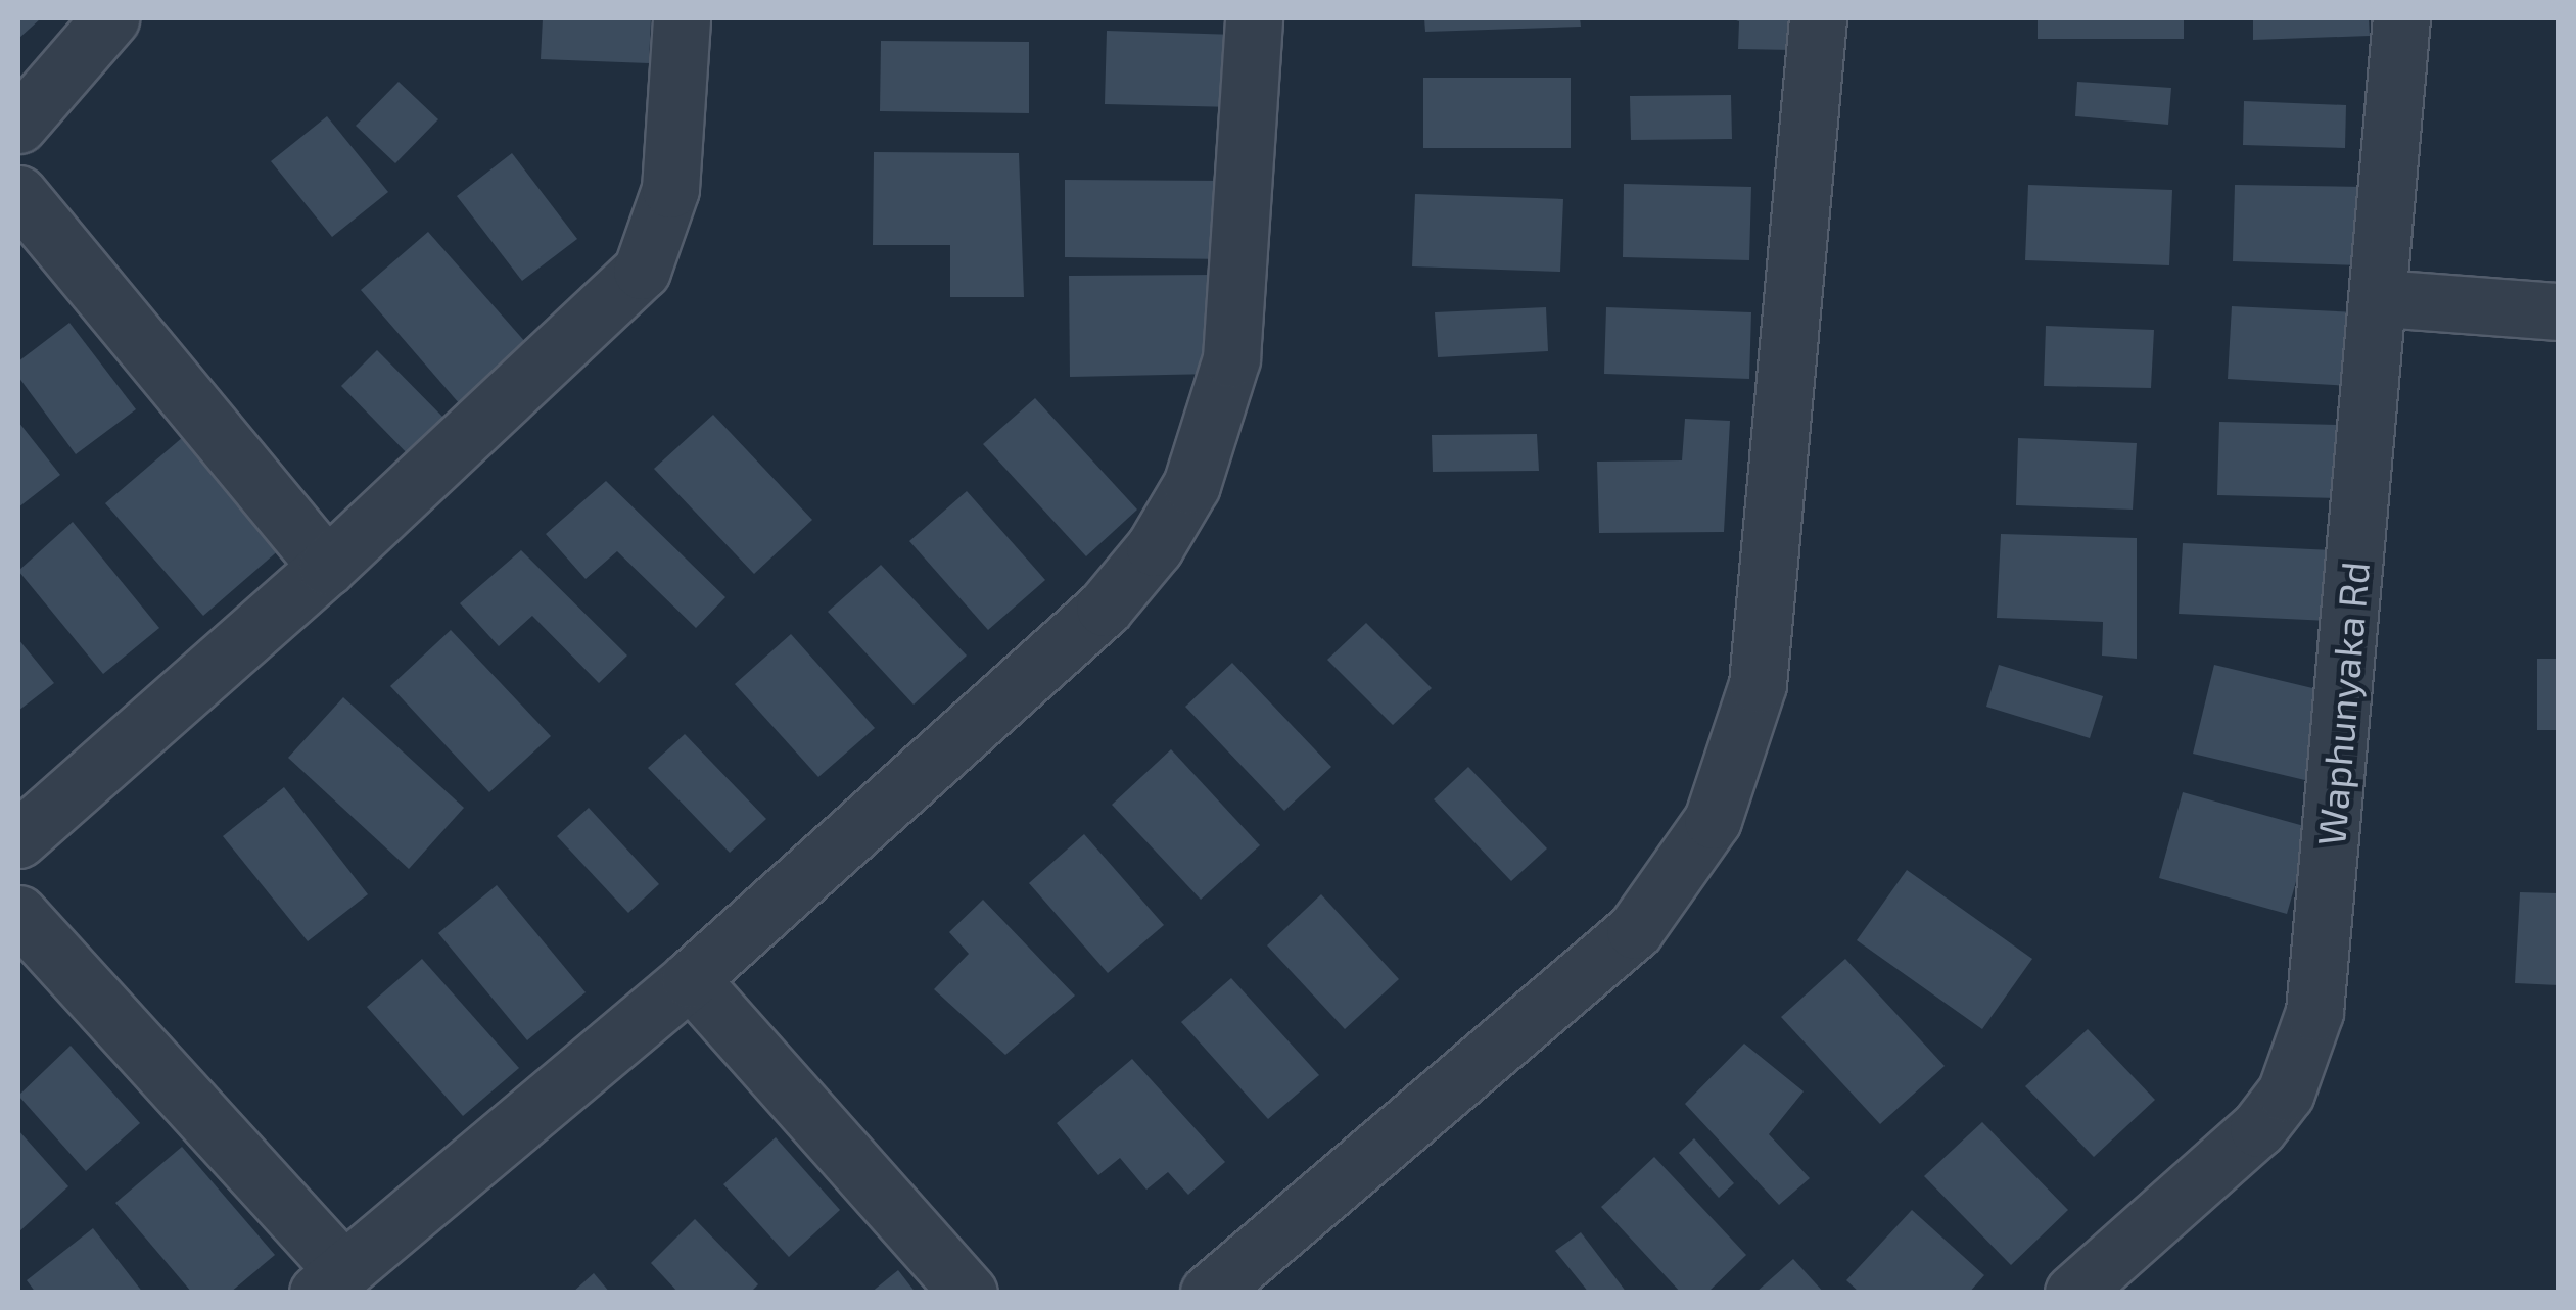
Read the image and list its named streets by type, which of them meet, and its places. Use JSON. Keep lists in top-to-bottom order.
{
  "streets": {
    "street": ["Waphunyaka Rd"]
  }
}
